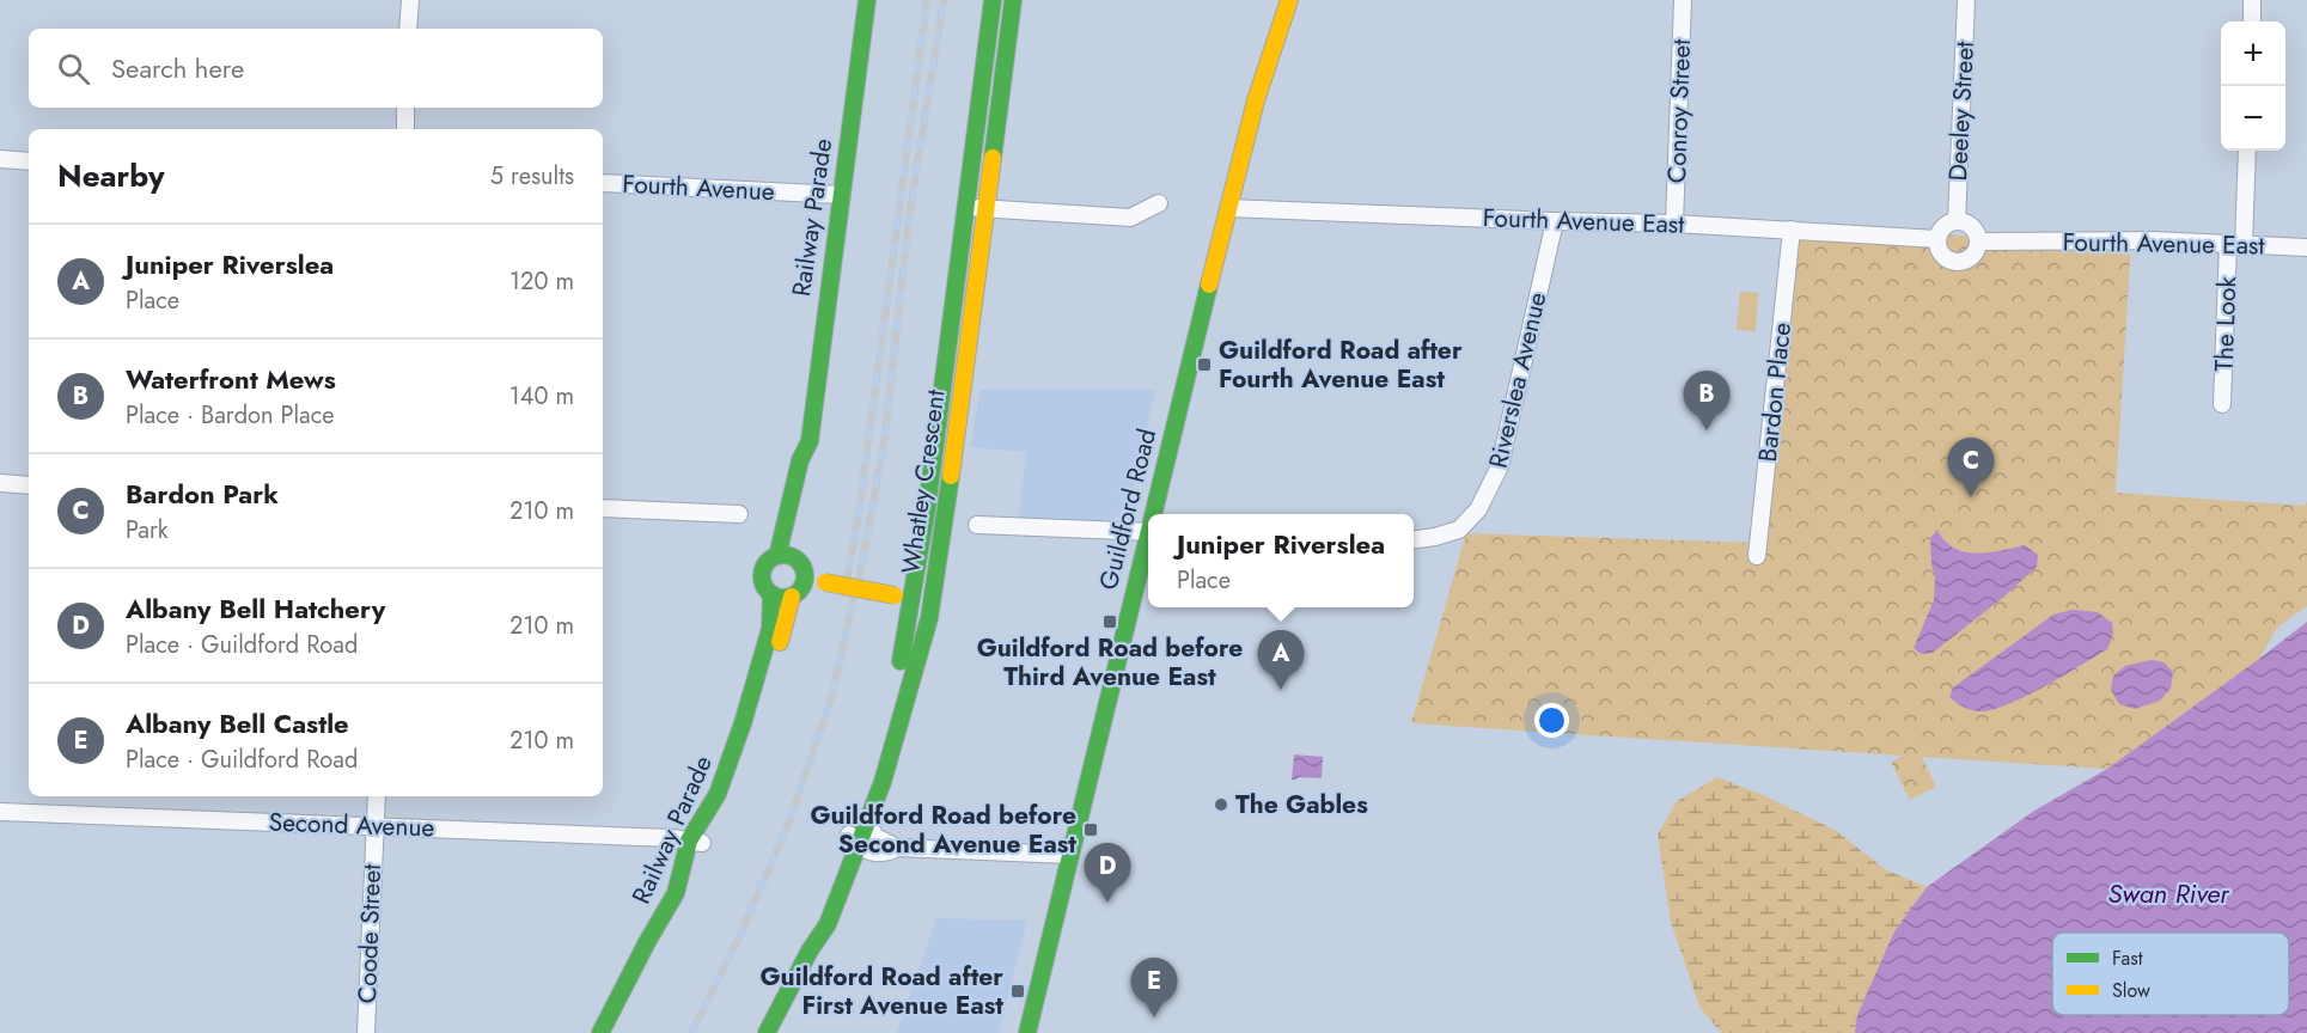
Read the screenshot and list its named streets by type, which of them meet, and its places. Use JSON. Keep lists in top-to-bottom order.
{
  "streets": {
    "main road": ["Railway Parade", "Whatley Crescent", "Guildford Road"],
    "street": [
      "Conroy Street",
      "Deeley Street",
      "Fourth Avenue",
      "Fourth Avenue East",
      "The Look",
      "Riverslea Avenue",
      "Bardon Place",
      "Second Avenue",
      "Coode Street"
    ]
  },
  "crossings": [
    ["Conroy Street", "Fourth Avenue East"],
    ["Deeley Street", "Fourth Avenue East"],
    ["Fourth Avenue", "Railway Parade"],
    ["Railway Parade", "Second Avenue"],
    ["Fourth Avenue East", "The Look"],
    ["Fourth Avenue East", "Riverslea Avenue"],
    ["Fourth Avenue East", "Bardon Place"],
    ["Fourth Avenue East", "Guildford Road"],
    ["Second Avenue", "Coode Street"]
  ],
  "water": ["Swan River"],
  "places": {
    "transit": [
      "Guildford Road after Fourth Avenue East",
      "Guildford Road before Third Avenue East",
      "Guildford Road before Second Avenue East",
      "Guildford Road after First Avenue East"
    ],
    "other": ["The Gables"]
  },
  "legend": ["Fast", "Slow"],
  "page": {
    "map_buttons": ["+", "−"],
    "search": "Search here",
    "heading": ["Nearby", "5 results"],
    "list": [
      {
        "mark": "A",
        "name": "Juniper Riverslea",
        "note": "Place",
        "value": "120 m"
      },
      {
        "mark": "B",
        "name": "Waterfront Mews",
        "note": "Place · Bardon Place",
        "value": "140 m"
      },
      {
        "mark": "C",
        "name": "Bardon Park",
        "note": "Park",
        "value": "210 m"
      },
      {
        "mark": "D",
        "name": "Albany Bell Hatchery",
        "note": "Place · Guildford Road",
        "value": "210 m"
      },
      {
        "mark": "E",
        "name": "Albany Bell Castle",
        "note": "Place · Guildford Road",
        "value": "210 m"
      }
    ],
    "pins": [
      "B",
      "C",
      "A",
      "D",
      "E"
    ],
    "popup": ["Juniper Riverslea", "Place"]
  }
}
